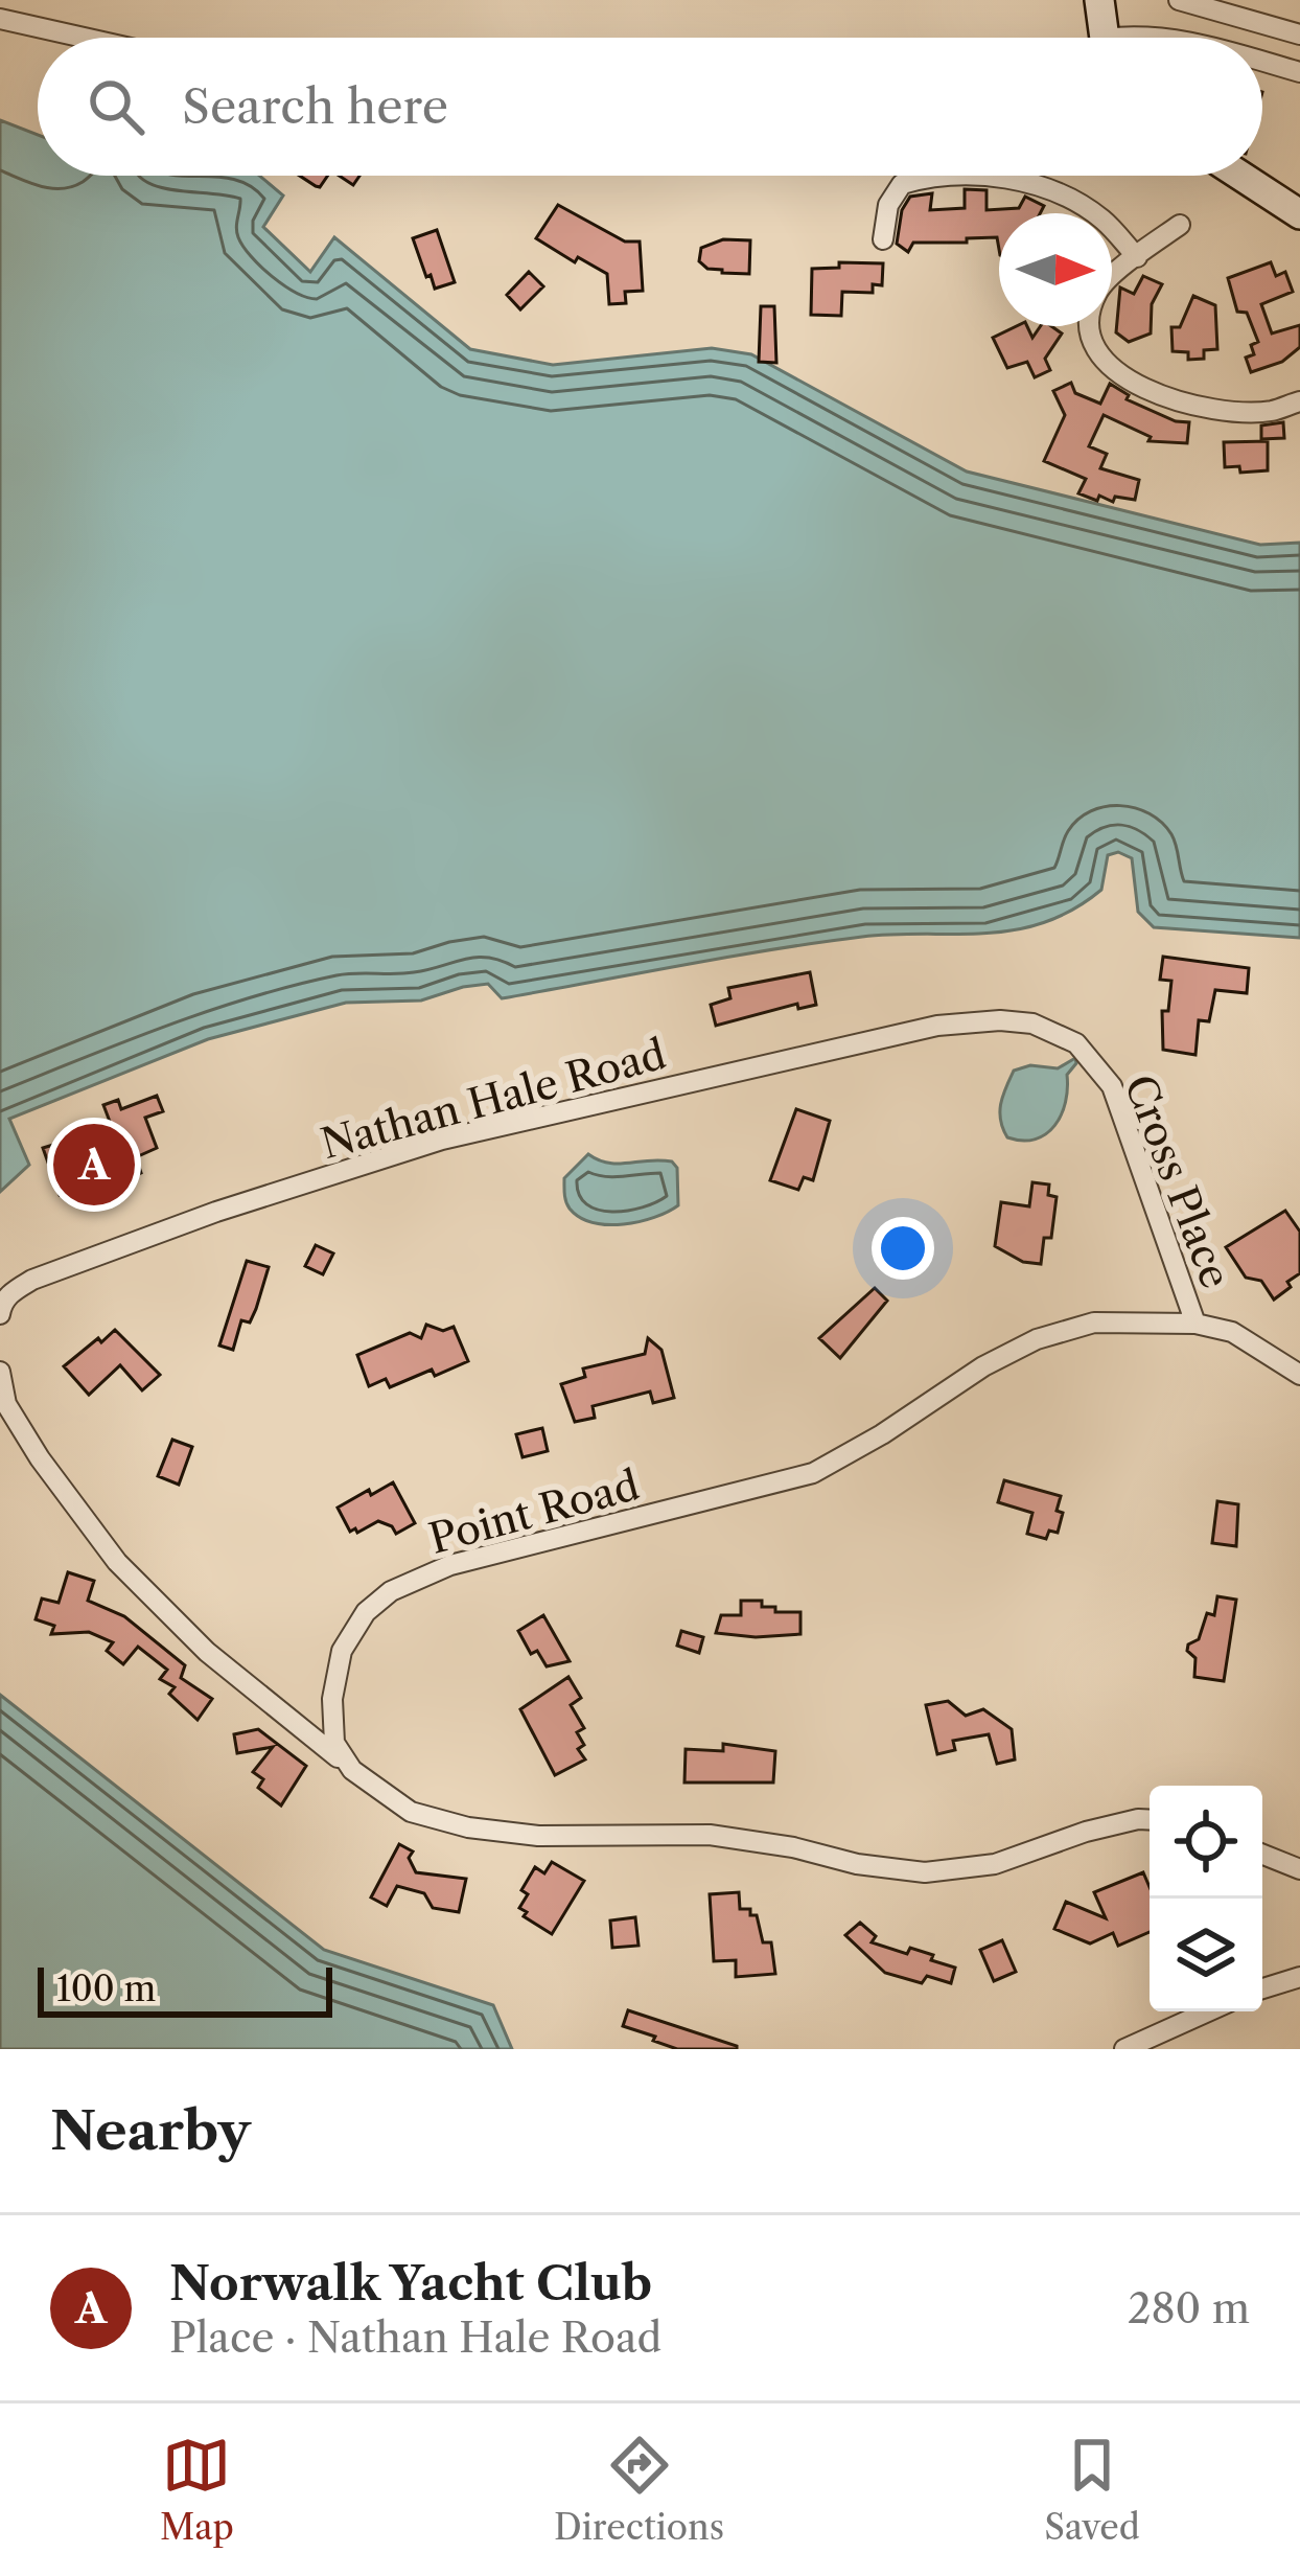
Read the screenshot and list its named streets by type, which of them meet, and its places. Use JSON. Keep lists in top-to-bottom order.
{
  "streets": {
    "street": ["Nathan Hale Road", "Cross Place", "Point Road"]
  },
  "crossings": [
    ["Nathan Hale Road", "Cross Place"],
    ["Cross Place", "Point Road"]
  ],
  "scale_bar": "100 m",
  "north": "right",
  "page": {
    "search": "Search here",
    "pins": "A",
    "scale": "100 m",
    "heading": "Nearby",
    "list": [
      {
        "mark": "A",
        "name": "Norwalk Yacht Club",
        "note": "Place · Nathan Hale Road",
        "value": "280 m"
      }
    ],
    "nav": ["Map", "Directions", "Saved"]
  }
}
